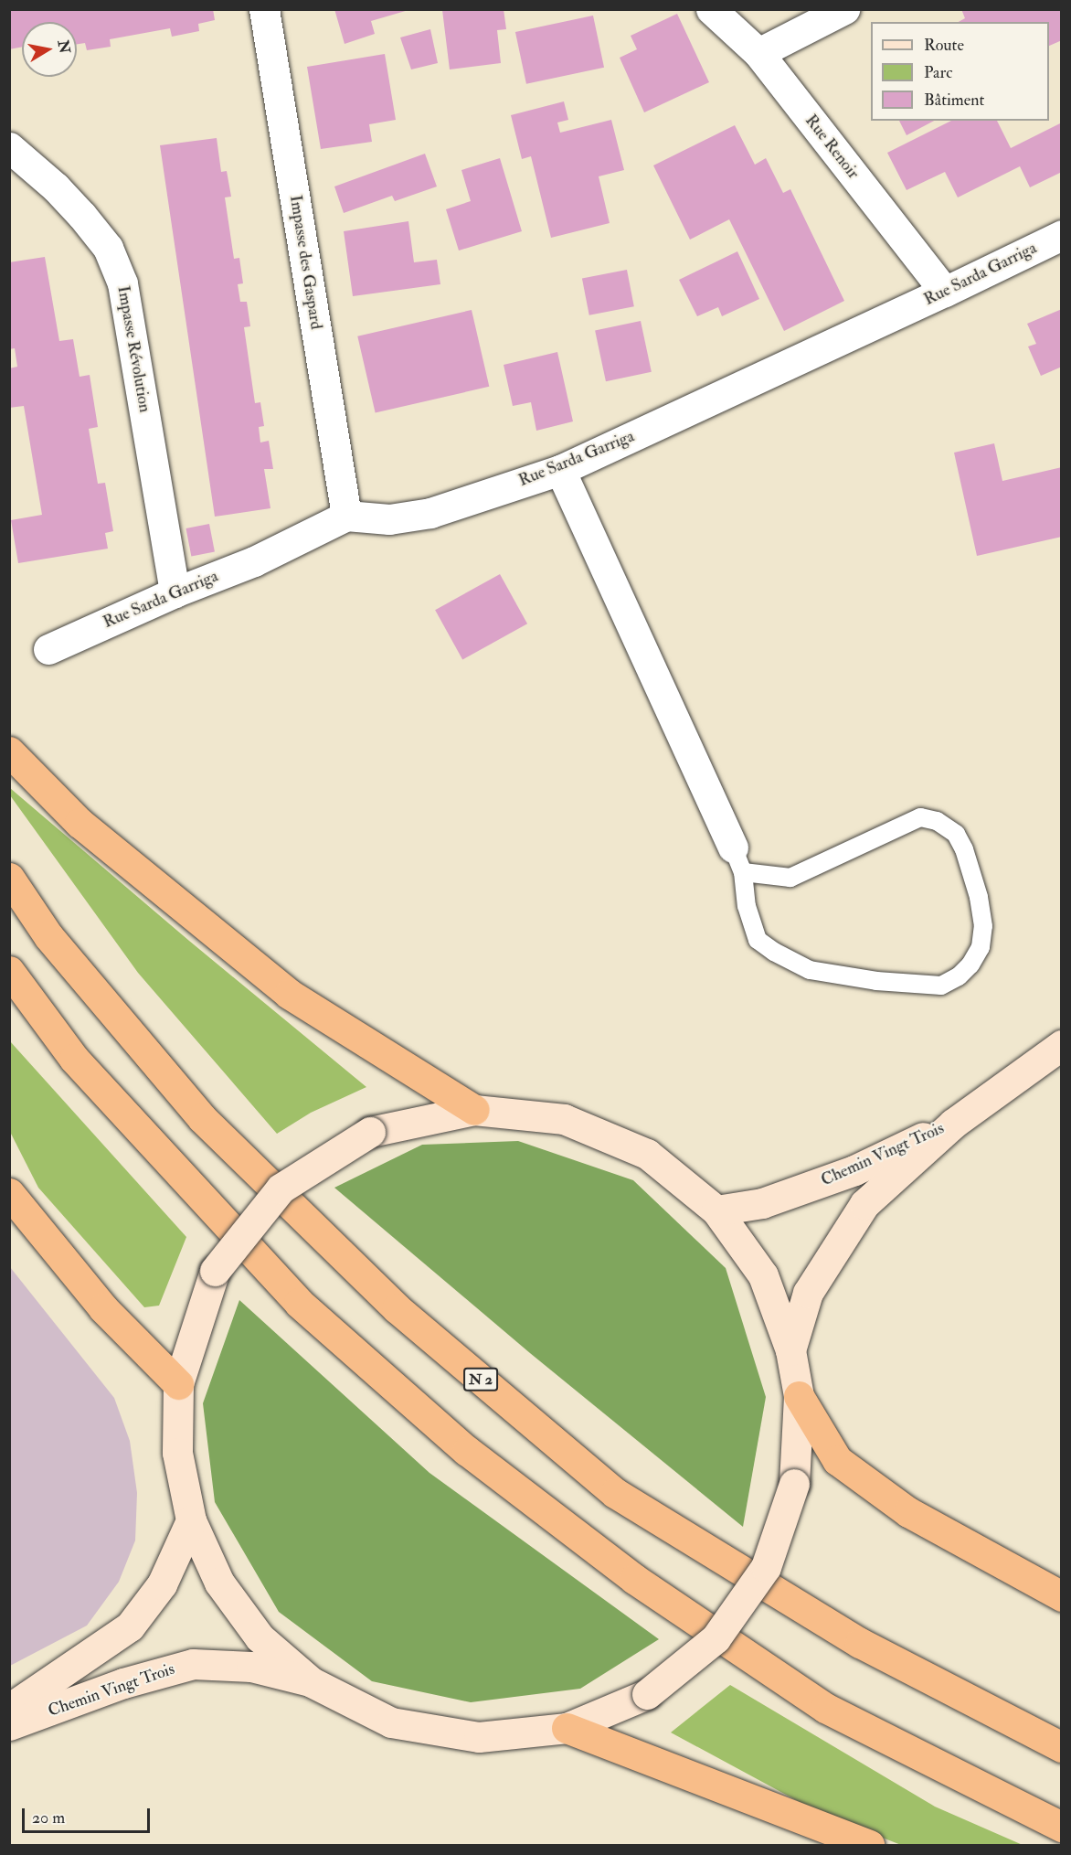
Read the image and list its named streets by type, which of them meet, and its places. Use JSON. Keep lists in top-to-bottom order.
{
  "streets": {
    "highway": ["N 2"],
    "main road": ["Chemin Vingt Trois"],
    "street": [
      "Rue Renoir",
      "Impasse des Gaspard",
      "Rue Sarda Garriga",
      "Impasse Révolution"
    ]
  },
  "crossings": [
    ["Rue Renoir", "Rue Sarda Garriga"],
    ["Impasse des Gaspard", "Rue Sarda Garriga"],
    ["Rue Sarda Garriga", "Impasse Révolution"]
  ],
  "legend": ["Route", "Parc", "Bâtiment"],
  "scale_bar": "20 m",
  "north": "right"
}
